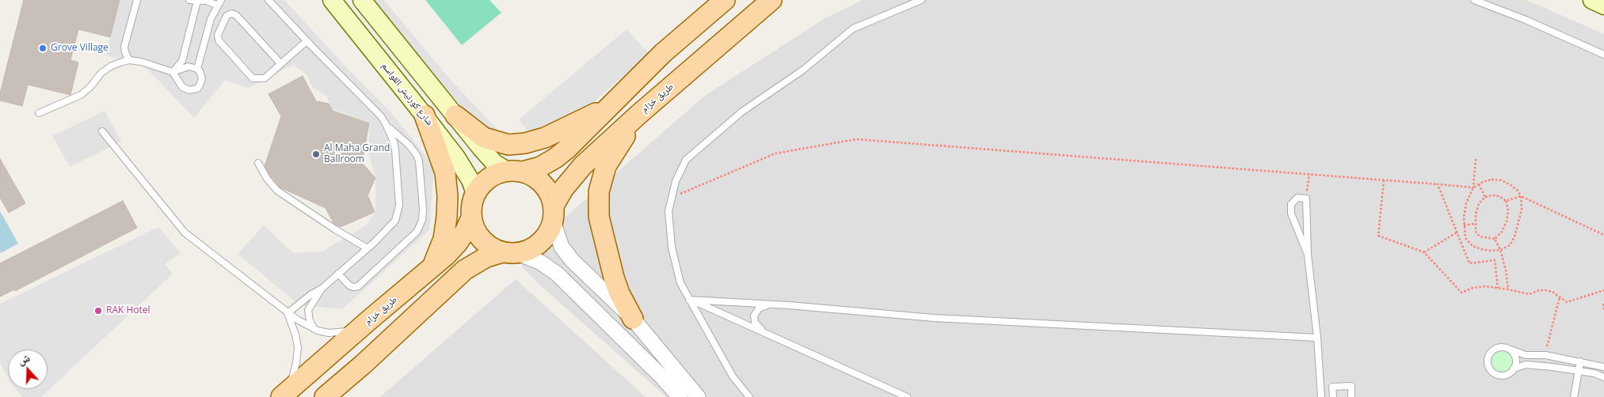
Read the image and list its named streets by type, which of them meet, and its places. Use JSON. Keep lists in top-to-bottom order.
{
  "streets": {
    "main road": ["شارع كورنيش القواسم", "طريق خزام"]
  },
  "crossings": [
    ["شارع كورنيش القواسم", "طريق خزام"]
  ],
  "places": ["Grove Village", "Al Maha Grand Ballroom", "RAK Hotel"],
  "north": "top"
}
